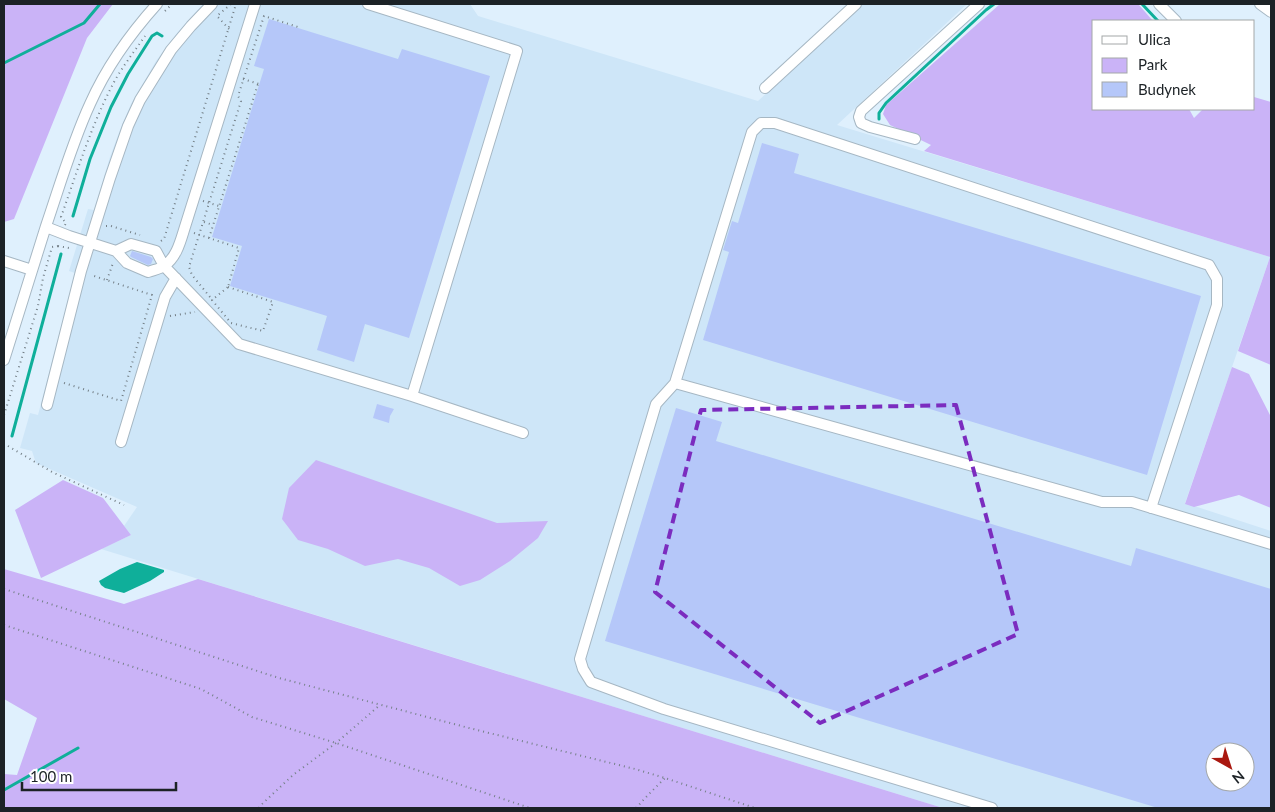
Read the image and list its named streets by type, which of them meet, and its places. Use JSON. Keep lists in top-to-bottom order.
{
  "legend": ["Ulica", "Park", "Budynek"],
  "scale_bar": "100 m",
  "north": "bottom right"
}
